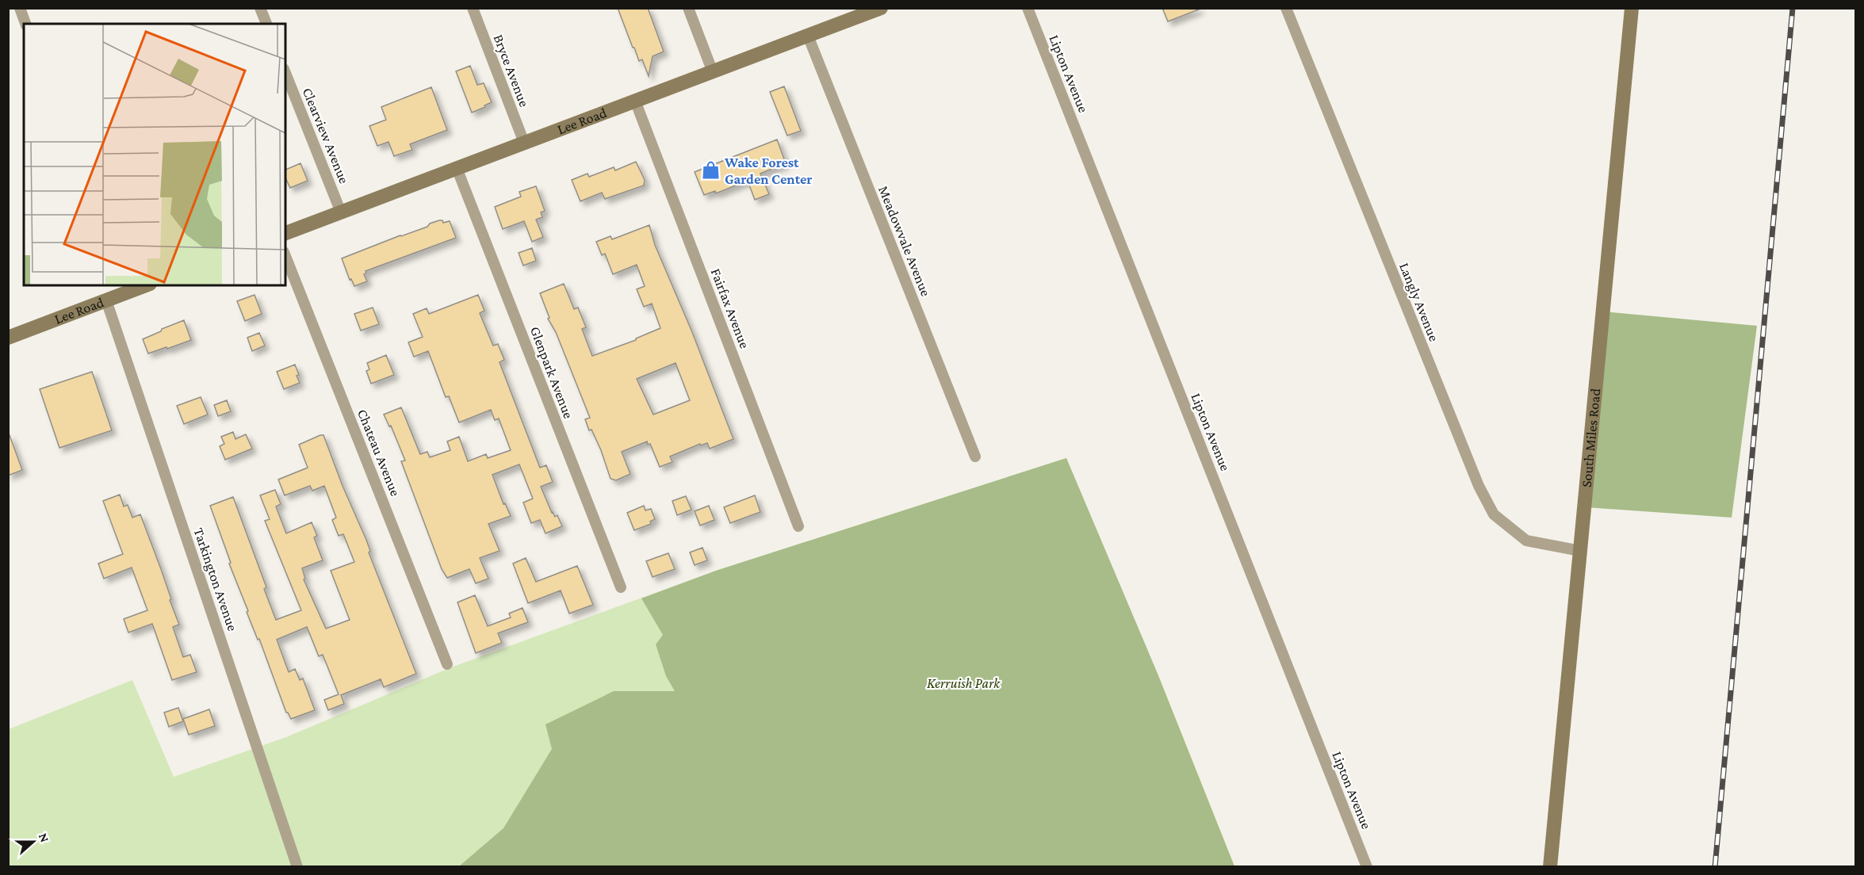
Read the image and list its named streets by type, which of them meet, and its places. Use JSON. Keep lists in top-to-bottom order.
{
  "streets": {
    "street": [
      "Bryce Avenue",
      "Lipton Avenue",
      "Lee Road",
      "Clearview Avenue",
      "Meadowvale Avenue",
      "Langly Avenue",
      "Fairfax Avenue",
      "Glenpark Avenue",
      "South Miles Road",
      "Chateau Avenue",
      "Tarkington Avenue"
    ]
  },
  "crossings": [
    ["Bryce Avenue", "Lee Road"],
    ["Lee Road", "Clearview Avenue"],
    ["Lee Road", "Meadowvale Avenue"],
    ["Lee Road", "Fairfax Avenue"],
    ["Lee Road", "Glenpark Avenue"],
    ["Lee Road", "Tarkington Avenue"],
    ["Langly Avenue", "South Miles Road"]
  ],
  "parks": ["Kerruish Park"],
  "places": {
    "shop": ["Wake Forest Garden Center"]
  },
  "north": "right"
}
